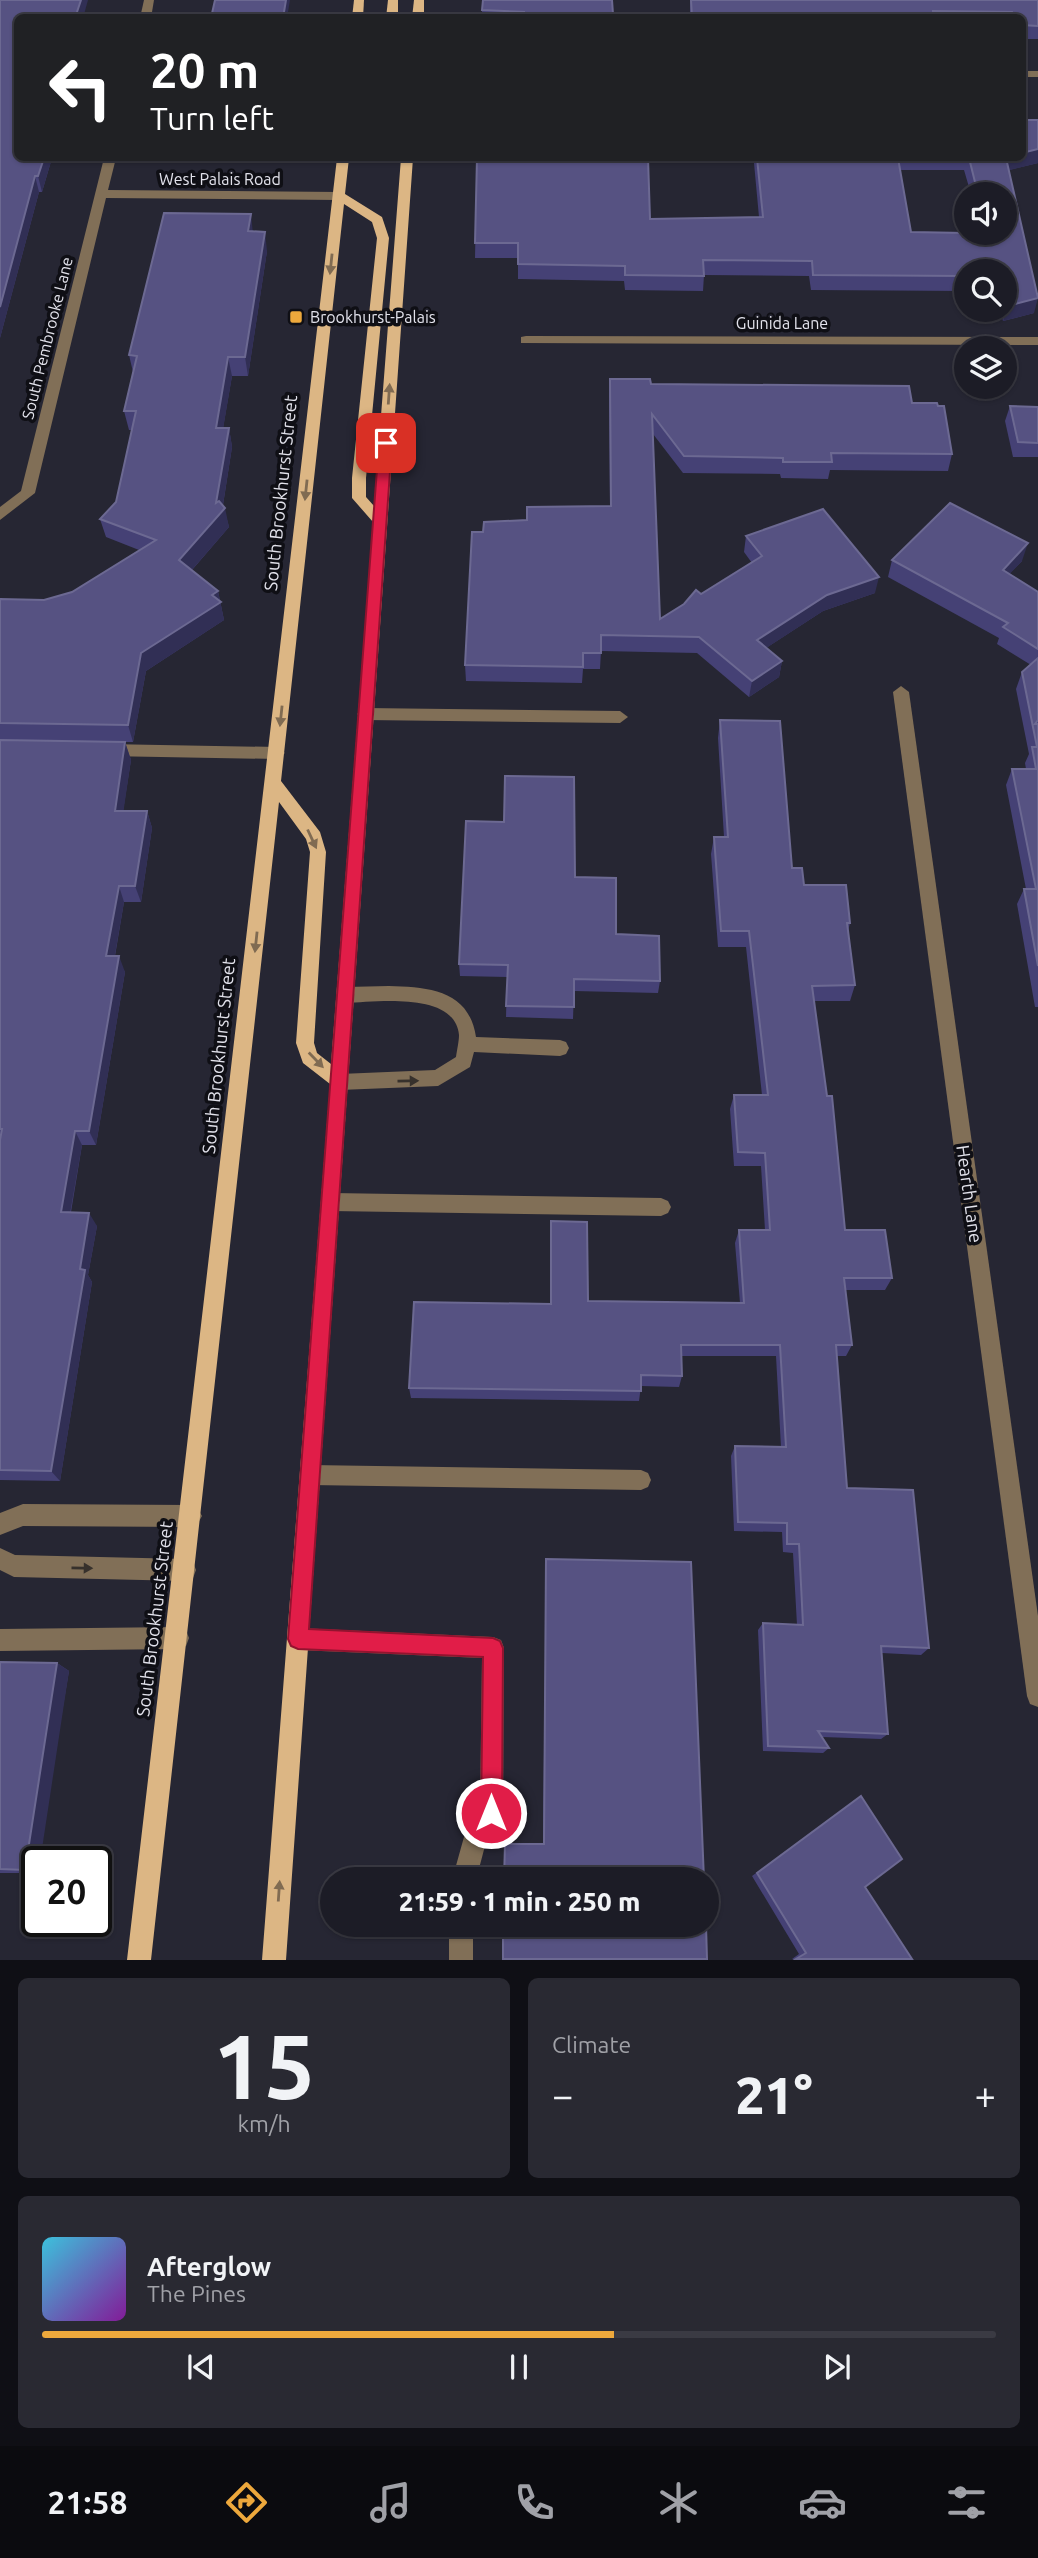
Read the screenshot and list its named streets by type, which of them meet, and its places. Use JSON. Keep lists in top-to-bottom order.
{
  "streets": {
    "main road": ["South Brookhurst Street"],
    "street": [
      "West Palais Road",
      "Guinida Lane",
      "South Pembrooke Lane",
      "Hearth Lane"
    ]
  },
  "crossings": [
    ["West Palais Road", "South Pembrooke Lane"],
    ["West Palais Road", "South Brookhurst Street"]
  ],
  "places": {
    "transit": ["Brookhurst-Palais"]
  },
  "page": {
    "turn": ["20 m", "Turn left"],
    "limit": "20",
    "trip": "21:59 · 1 min · 250 m",
    "tile": [
      ["15", "km/h"],
      "Climate"
    ],
    "heat": ["−", "21°", "+"],
    "song": ["Afterglow", "The Pines"],
    "tabs": "21:58"
  }
}
